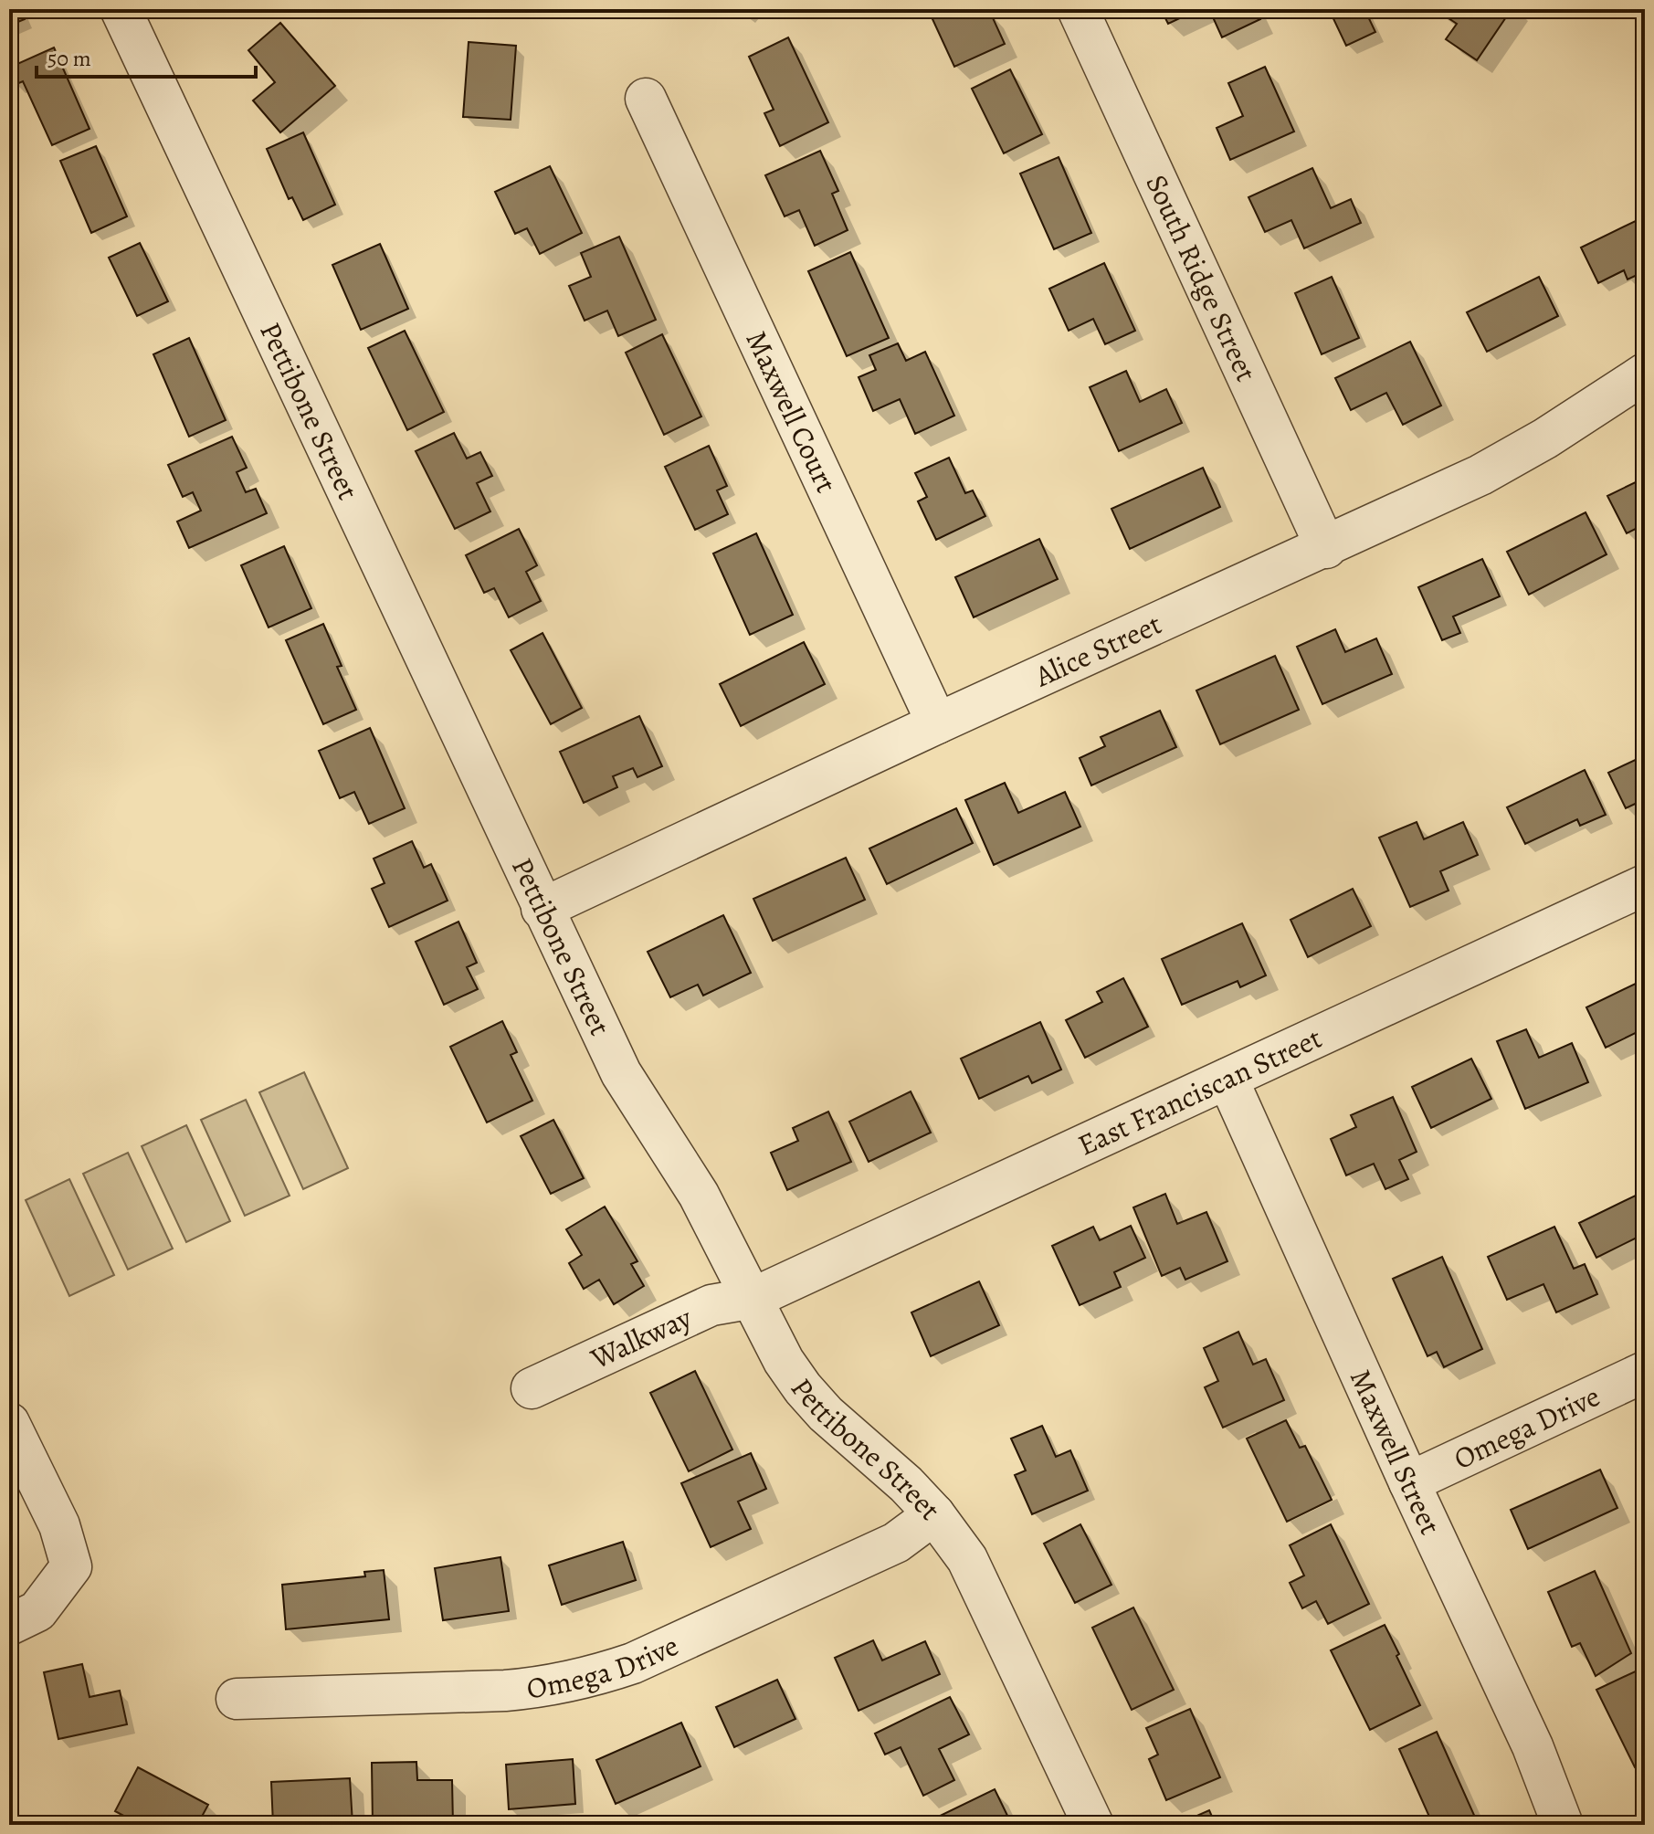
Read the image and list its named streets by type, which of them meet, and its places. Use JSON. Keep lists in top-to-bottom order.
{
  "streets": {
    "street": [
      "South Ridge Street",
      "Maxwell Court",
      "Pettibone Street",
      "Alice Street",
      "East Franciscan Street",
      "Walkway",
      "Omega Drive",
      "Maxwell Street"
    ]
  },
  "crossings": [
    ["South Ridge Street", "Alice Street"],
    ["Maxwell Court", "Alice Street"],
    ["Pettibone Street", "Alice Street"],
    ["Pettibone Street", "East Franciscan Street"],
    ["Pettibone Street", "Walkway"],
    ["Pettibone Street", "Omega Drive"],
    ["East Franciscan Street", "Walkway"],
    ["East Franciscan Street", "Maxwell Street"],
    ["Omega Drive", "Maxwell Street"]
  ],
  "scale_bar": "50 m"
}
